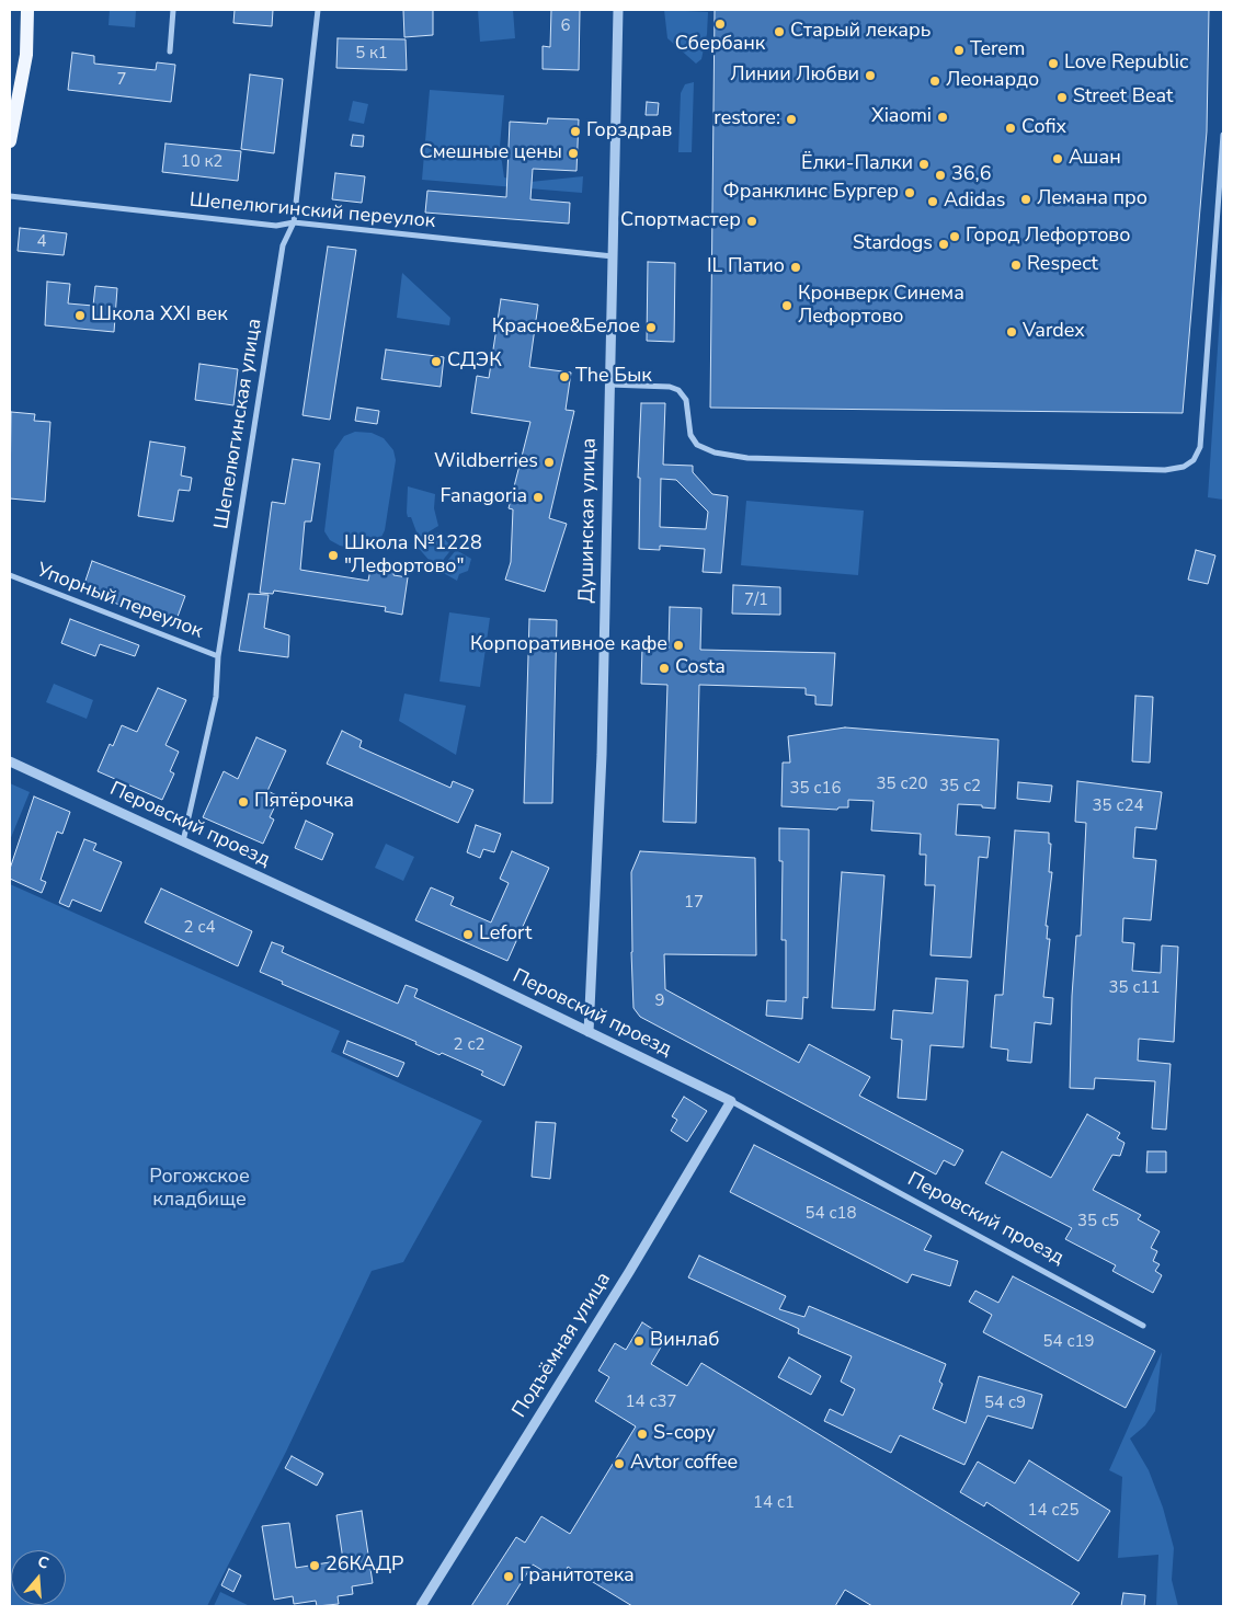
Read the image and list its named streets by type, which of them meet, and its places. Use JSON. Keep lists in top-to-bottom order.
{
  "streets": {
    "street": [
      "Шепелюгинский переулок",
      "Шепелюгинская улица",
      "Душинская улица",
      "Упорный переулок",
      "Перовский проезд",
      "Подъёмная улица"
    ]
  },
  "crossings": [
    ["Шепелюгинский переулок", "Шепелюгинская улица"],
    ["Шепелюгинский переулок", "Душинская улица"],
    ["Шепелюгинская улица", "Упорный переулок"],
    ["Шепелюгинская улица", "Перовский проезд"],
    ["Душинская улица", "Перовский проезд"],
    ["Перовский проезд", "Подъёмная улица"]
  ],
  "parks": ["Рогожское кладбище"],
  "places": [
    "Сбербанк",
    "Старый лекарь",
    "Terem",
    "Love Republic",
    "Линии Любви",
    "Леонардо",
    "Street Beat",
    "Xiaomi",
    "restore:",
    "Cofix",
    "Горздрав",
    "Смешные цены",
    "Ашан",
    "Ёлки-Палки",
    "36,6",
    "Франклинс Бургер",
    "Лемана про",
    "Adidas",
    "Спортмастер",
    "Город Лефортово",
    "Stardogs",
    "Respect",
    "IL Патио",
    "Кронверк Синема Лефортово",
    "Школа XXI век",
    "Красное&Белое",
    "Vardex",
    "СДЭК",
    "The Бык",
    "Wildberries",
    "Fanagoria",
    "Школа №1228 \"Лефортово\"",
    "Корпоративное кафе",
    "Costa",
    "Пятёрочка",
    "Lefort",
    "Винлаб",
    "S-copy",
    "Avtor coffee",
    "26КАДР",
    "Гранитотека"
  ],
  "house_numbers": [
    "6",
    "5 к1",
    "7",
    "10 к2",
    "4",
    "7/1",
    "35 с20",
    "35 с2",
    "35 с16",
    "35 с24",
    "17",
    "2 с4",
    "35 с11",
    "9",
    "2 с2",
    "54 с18",
    "35 с5",
    "54 с19",
    "14 c37",
    "54 с9",
    "14 с1",
    "14 с25"
  ],
  "north": "top"
}
